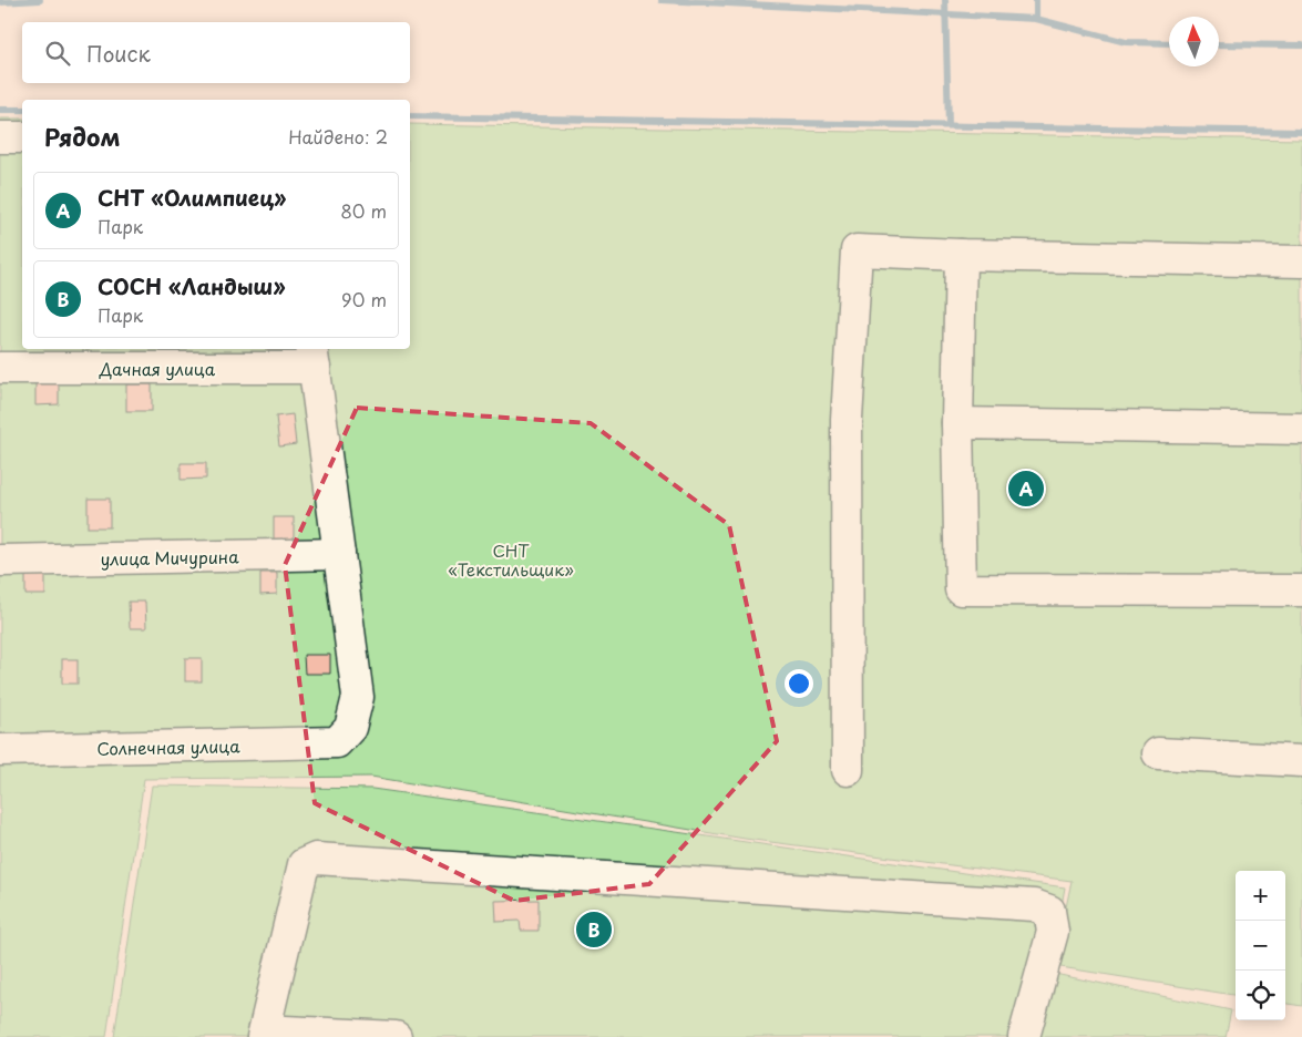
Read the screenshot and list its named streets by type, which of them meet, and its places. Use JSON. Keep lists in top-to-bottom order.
{
  "streets": {
    "street": ["Дачная улица", "улица Мичурина", "Солнечная улица"]
  },
  "crossings": [
    ["улица Мичурина", "Солнечная улица"]
  ],
  "parks": ["СНТ «Текстильщик»"],
  "north": "top",
  "page": {
    "search": "Поиск",
    "heading": ["Рядом", "Найдено: 2"],
    "list": [
      {
        "mark": "A",
        "name": "СНТ «Олимпиец»",
        "note": "Парк",
        "value": "80 m"
      },
      {
        "mark": "B",
        "name": "СОСН «Ландыш»",
        "note": "Парк",
        "value": "90 m"
      }
    ],
    "pins": ["A", "B"],
    "map_buttons": ["+", "−"]
  }
}
